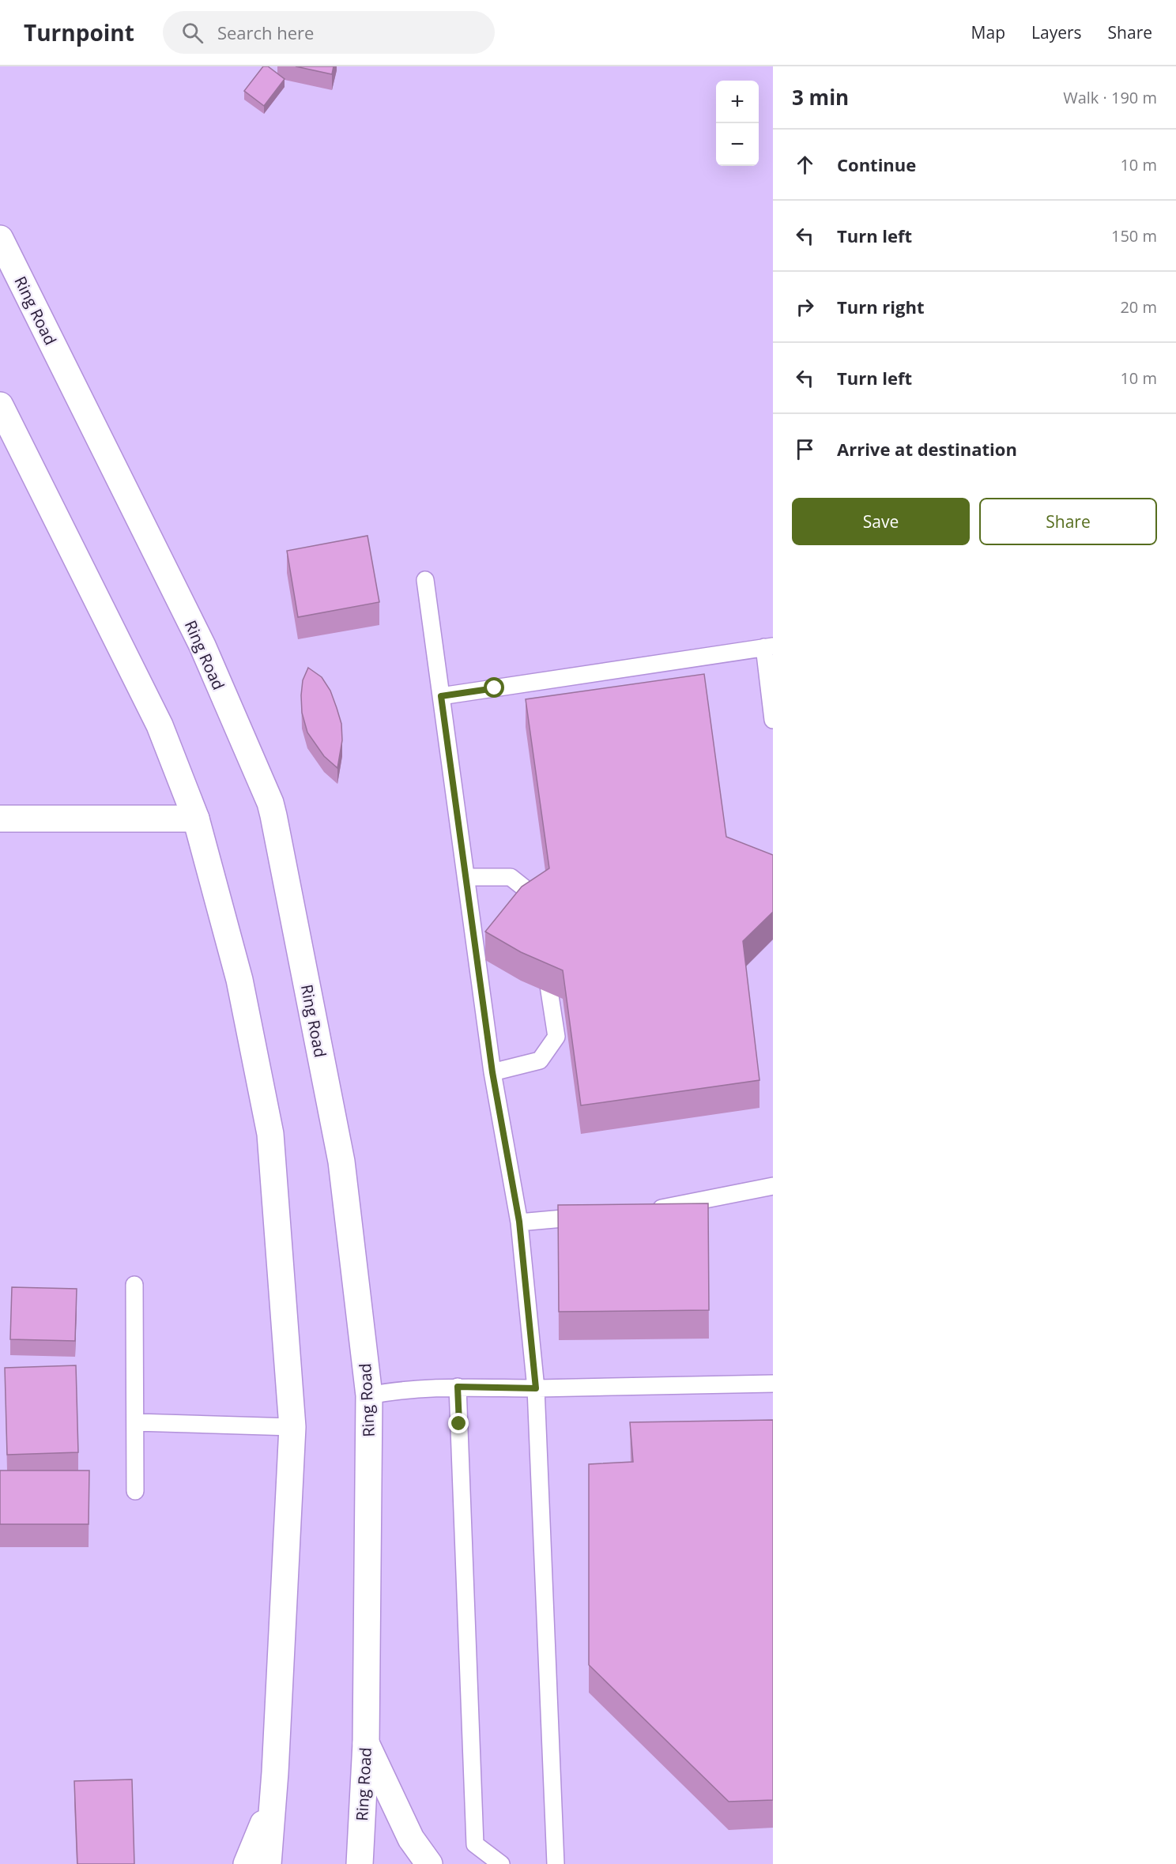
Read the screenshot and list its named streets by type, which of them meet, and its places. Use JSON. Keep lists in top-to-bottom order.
{
  "streets": {
    "main road": ["Ring Road"]
  },
  "page": {
    "header": "Turnpoint",
    "search": "Search here",
    "nav": ["Map", "Layers", "Share"],
    "heading": ["3 min", "Walk · 190 m"],
    "map_buttons": ["+", "−"],
    "list": [
      ["Continue", "10 m"],
      ["Turn left", "150 m"],
      ["Turn right", "20 m"],
      ["Turn left", "10 m"],
      "Arrive at destination"
    ],
    "buttons": ["Save", "Share"]
  }
}
